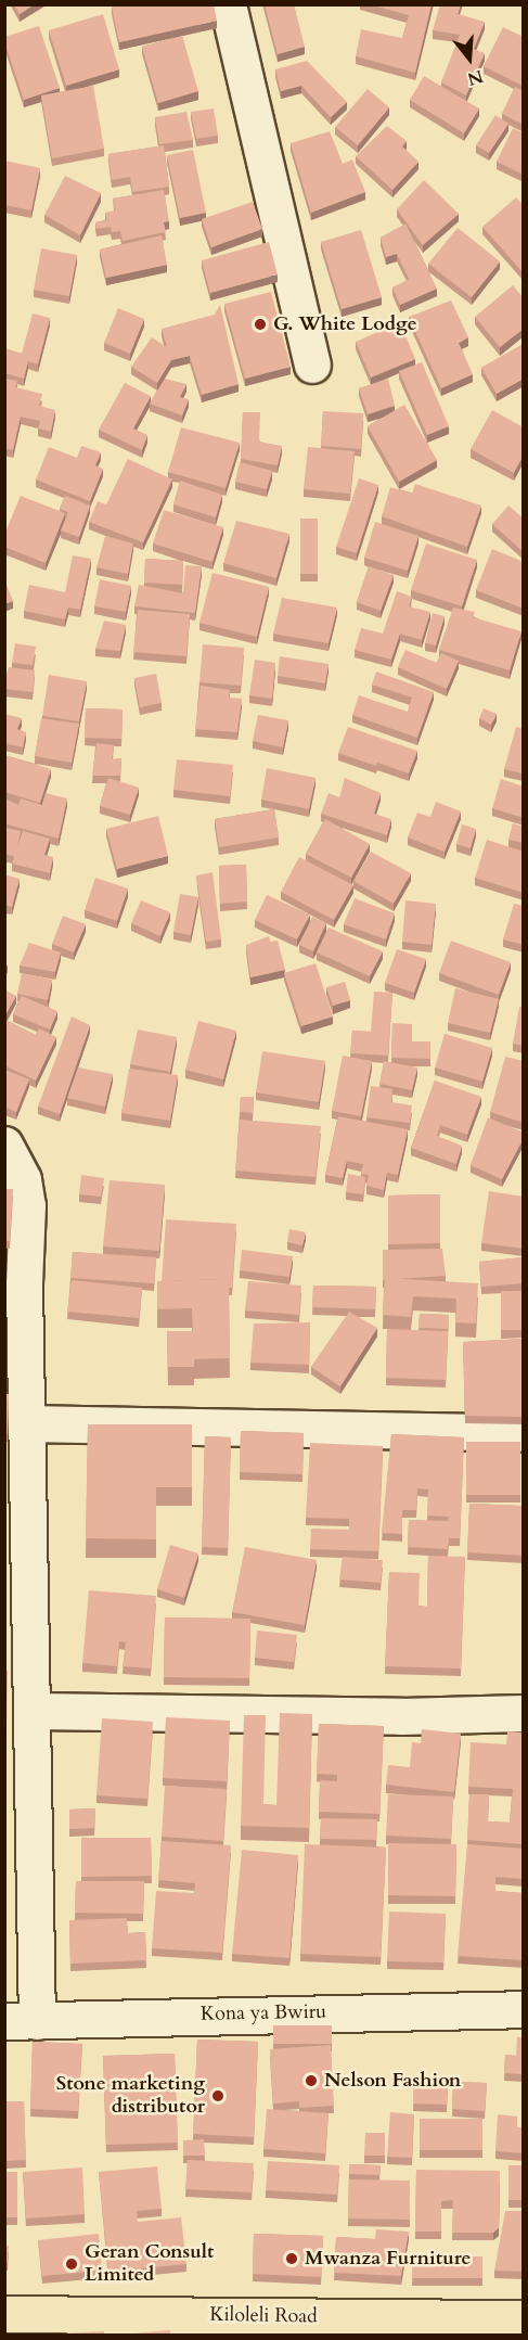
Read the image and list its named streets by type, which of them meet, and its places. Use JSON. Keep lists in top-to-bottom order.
{
  "streets": {
    "main road": ["Kiloleli Road"],
    "street": ["Kona ya Bwiru"]
  },
  "places": [
    "G. White Lodge",
    "Nelson Fashion",
    "Stone marketing distributor",
    "Mwanza Furniture",
    "Geran Consult Limited"
  ],
  "north": "bottom"
}
